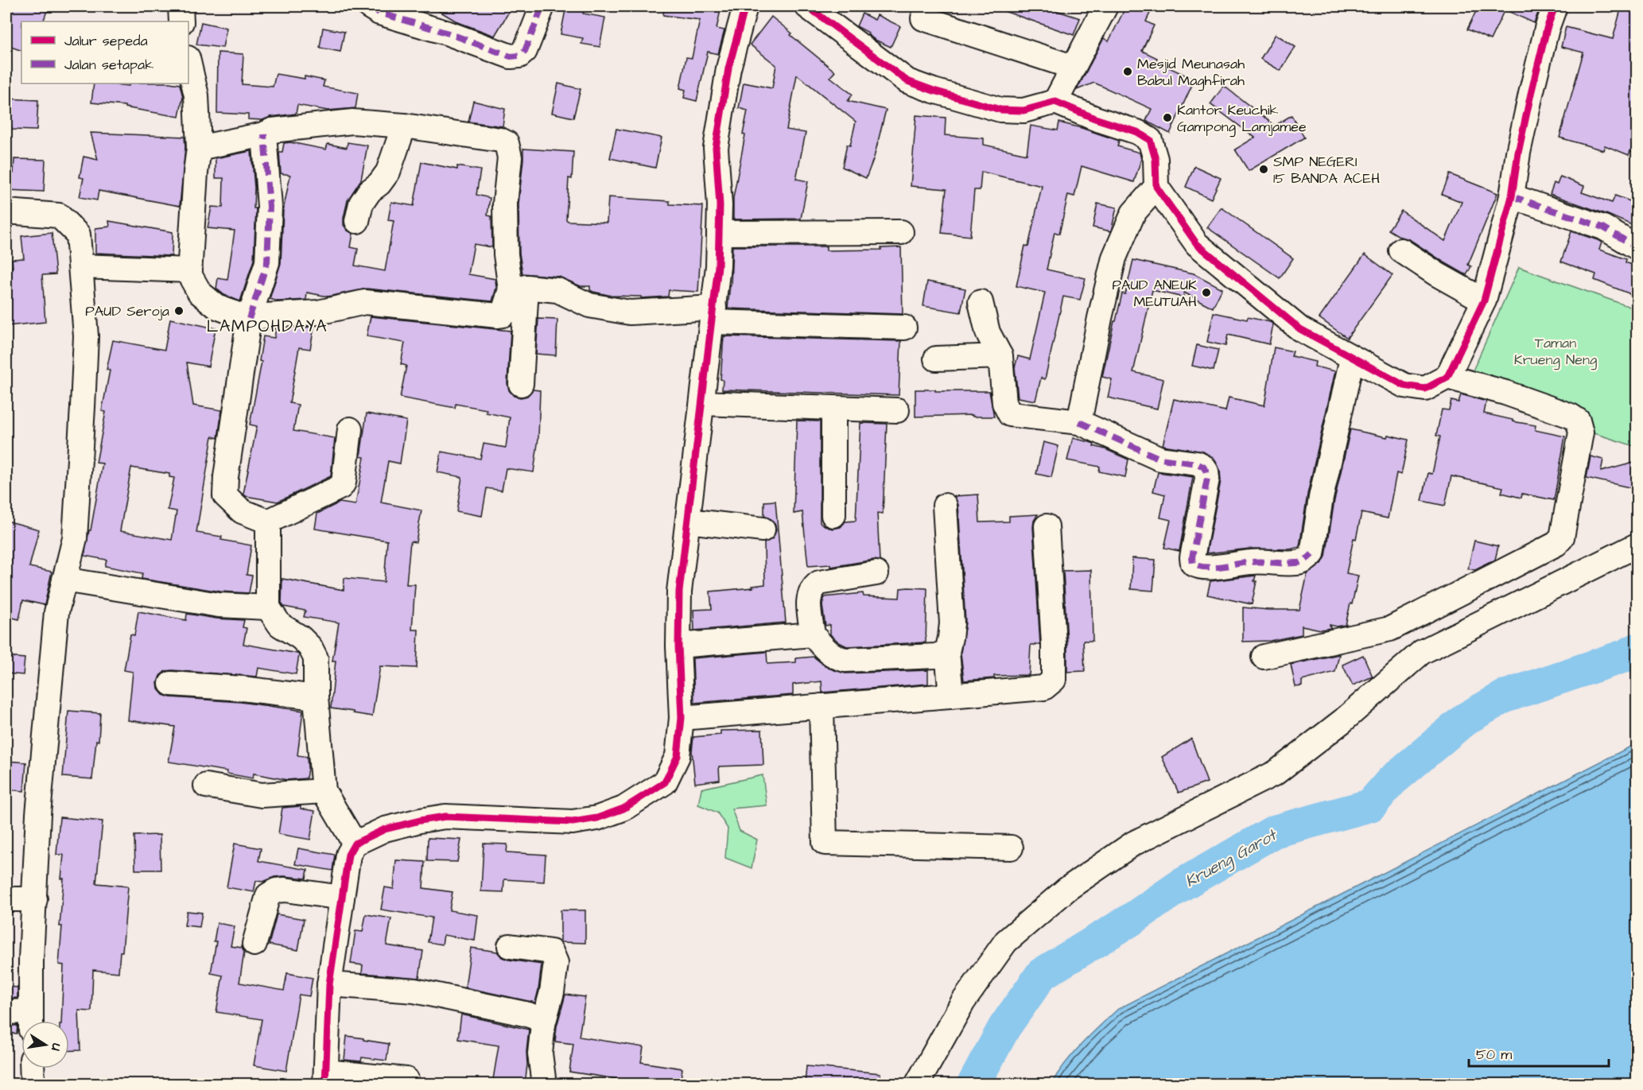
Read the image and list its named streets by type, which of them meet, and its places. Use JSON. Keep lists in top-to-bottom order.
{
  "districts": ["LAMPOHDAYA"],
  "water": ["Krueng Garot"],
  "parks": ["Taman Krueng Neng"],
  "places": [
    "Mesjid Meunasah Babul Maghfirah",
    "Kantor Keuchik Gampong Lamjamee",
    "SMP NEGERI 15 BANDA ACEH",
    "PAUD ANEUK MEUTUAH",
    "PAUD Seroja"
  ],
  "legend": ["Jalur sepeda", "Jalan setapak"],
  "scale_bar": "50 m",
  "north": "right"
}
